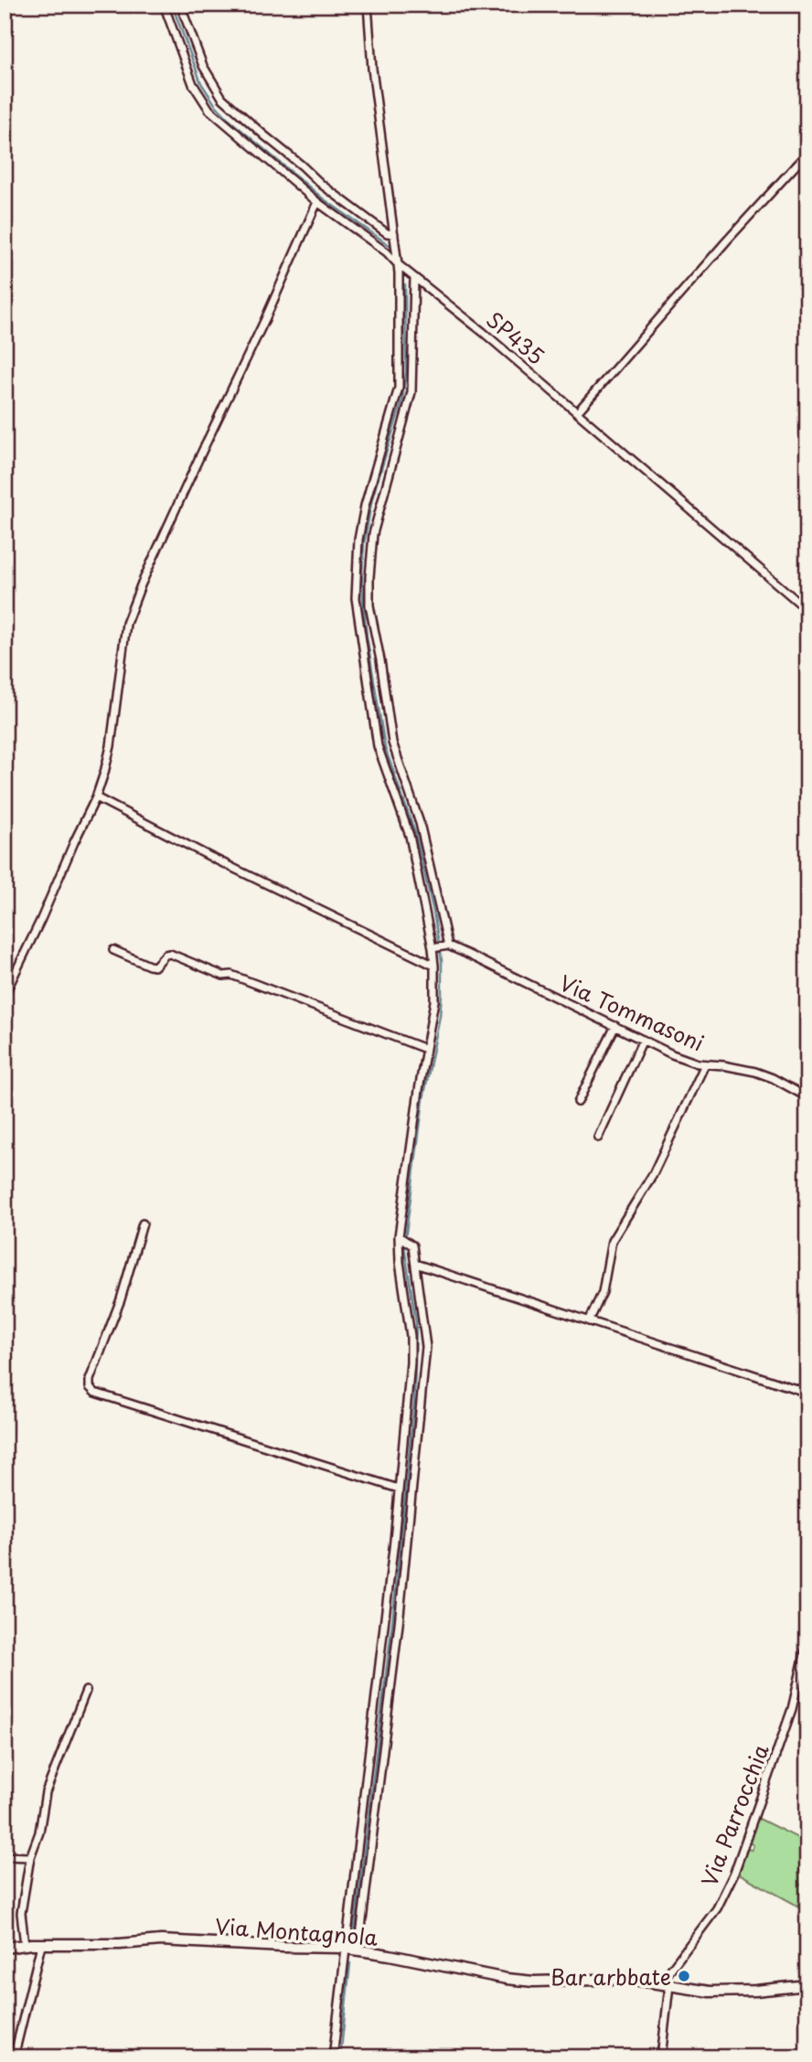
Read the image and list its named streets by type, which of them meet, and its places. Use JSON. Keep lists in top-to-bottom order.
{
  "streets": {
    "street": [
      "SP435",
      "Via Tommasoni",
      "Via Parrocchia",
      "Via Montagnola"
    ]
  },
  "crossings": [
    ["Via Parrocchia", "Via Montagnola"]
  ],
  "places": ["Bar arbbate"]
}
